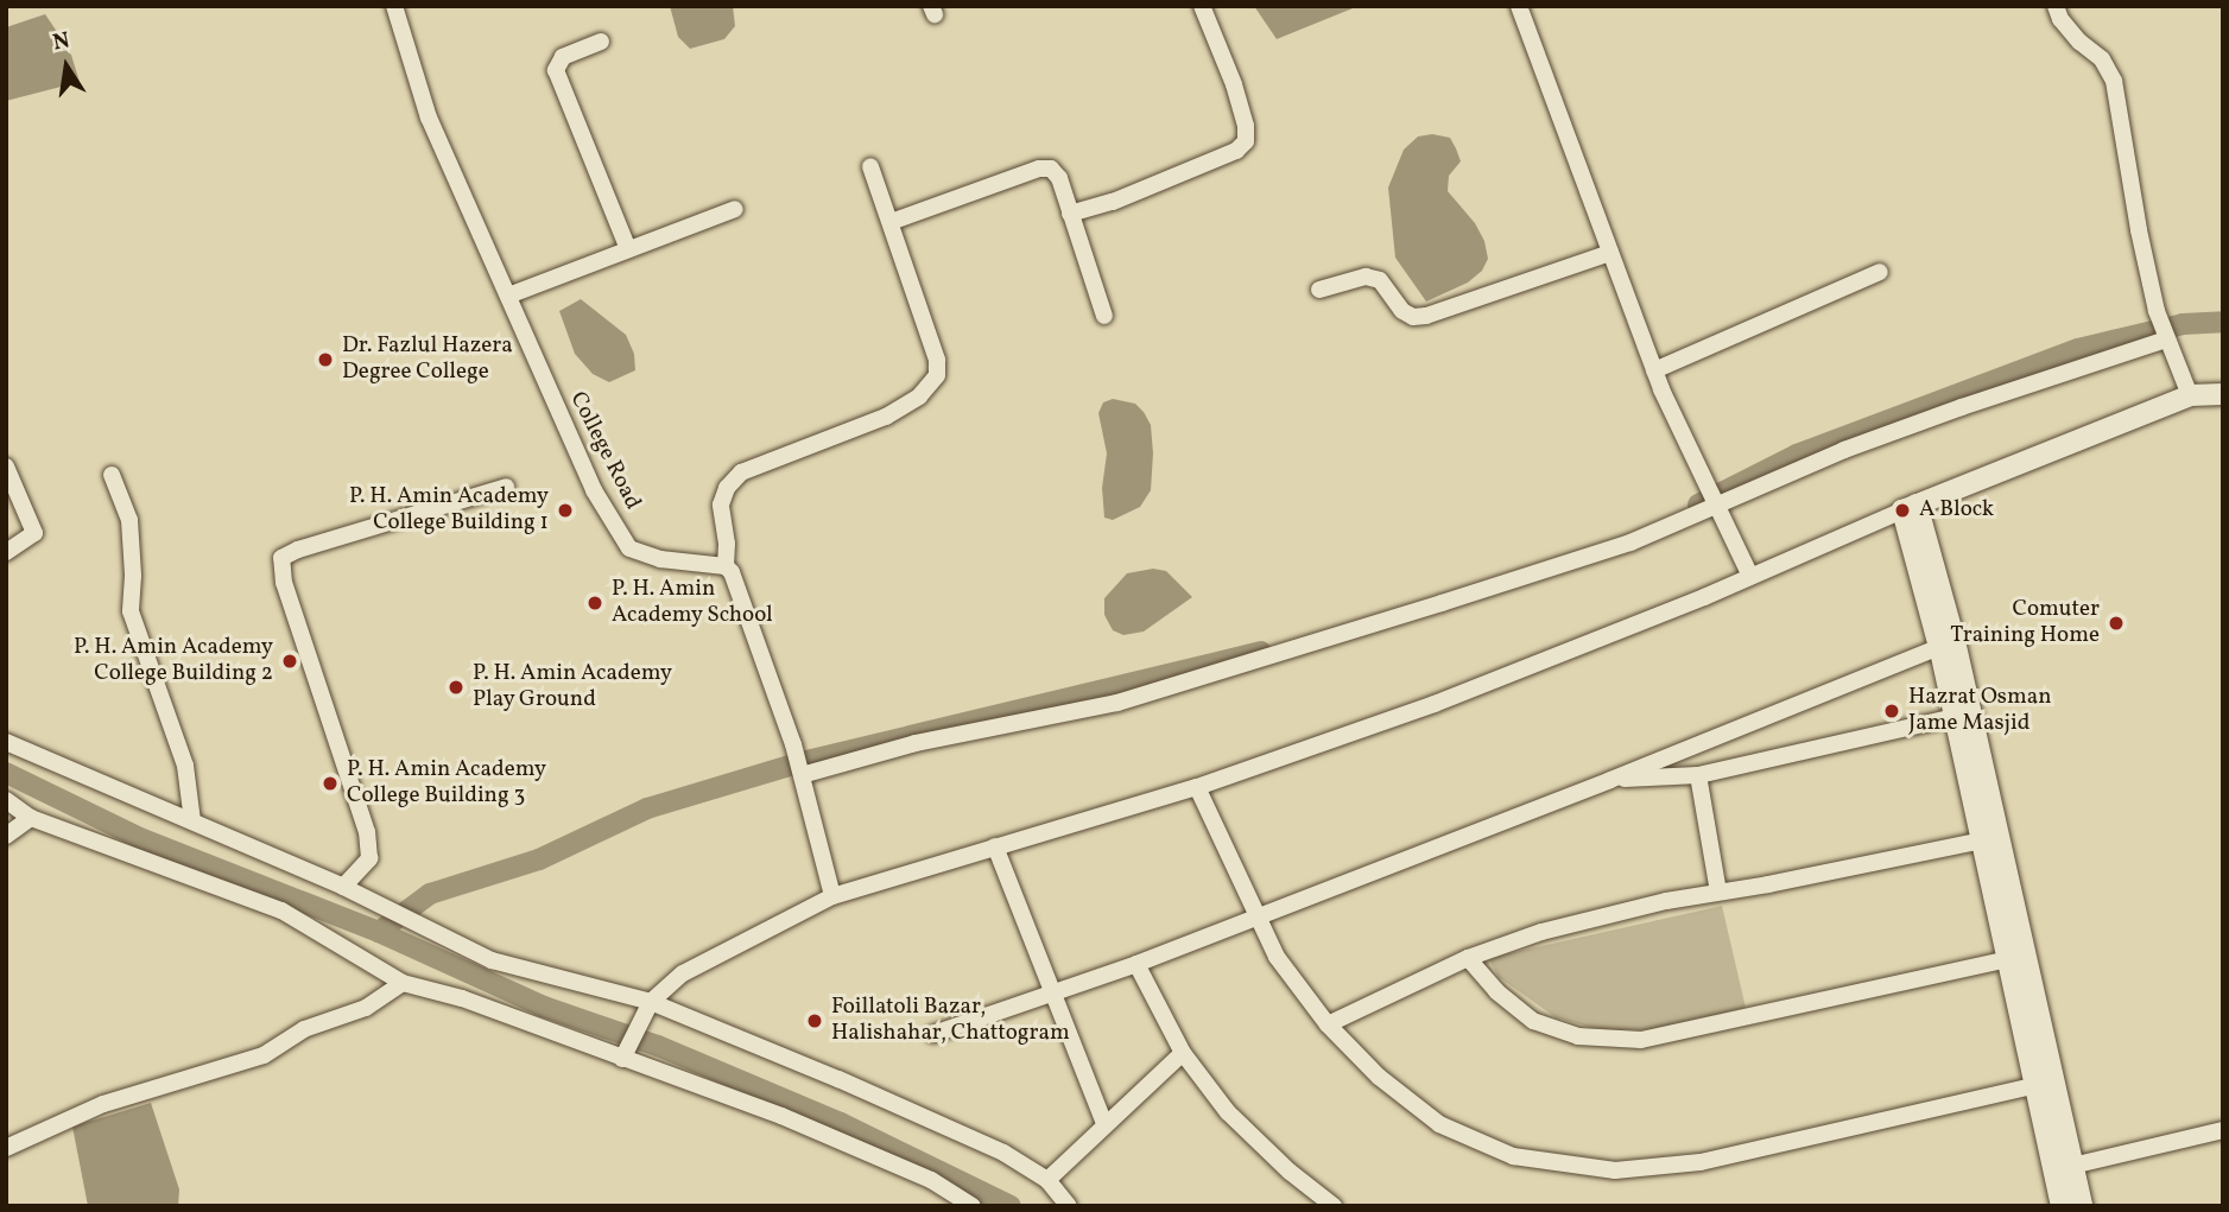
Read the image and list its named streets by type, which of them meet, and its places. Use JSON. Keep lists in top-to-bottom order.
{
  "streets": {
    "street": ["College Road"]
  },
  "places": [
    "Dr. Fazlul Hazera Degree College",
    "P. H. Amin Academy College Building 1",
    "A Block",
    "P. H. Amin Academy School",
    "Comuter Training Home",
    "P. H. Amin Academy College Building 2",
    "P. H. Amin Academy Play Ground",
    "Hazrat Osman Jame Masjid",
    "P. H. Amin Academy College Building 3",
    "Foillatoli Bazar, Halishahar, Chattogram"
  ],
  "north": "top"
}
